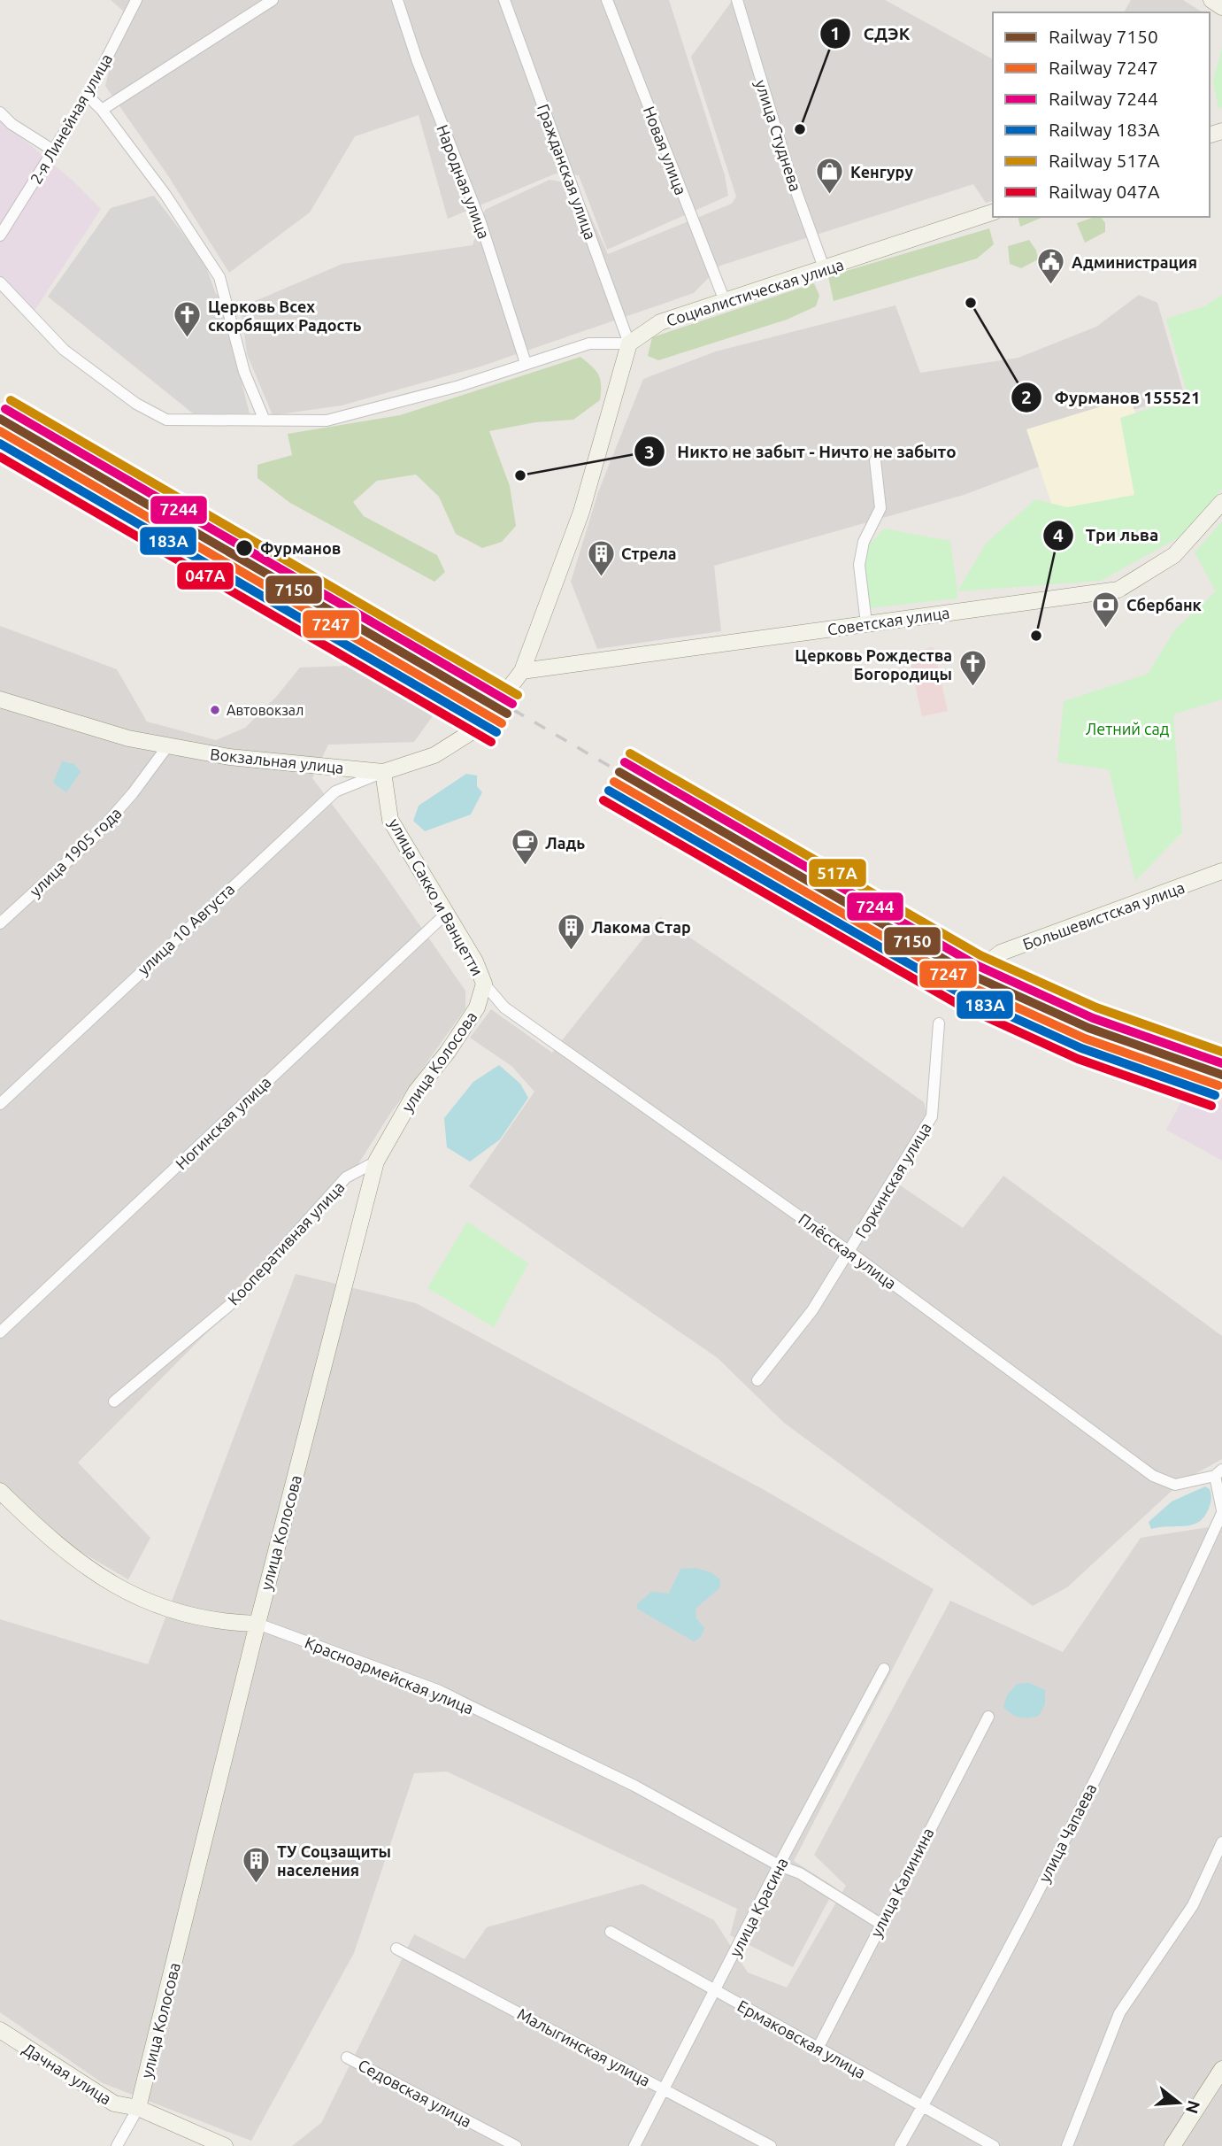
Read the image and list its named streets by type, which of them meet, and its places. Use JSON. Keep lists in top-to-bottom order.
{
  "streets": {
    "main road": [
      "Социалистическая улица",
      "Советская улица",
      "Вокзальная улица",
      "улица Сакко и Ванцетти",
      "Большевистская улица",
      "улица Колосова",
      "Красноармейская улица",
      "Дачная улица"
    ],
    "street": [
      "2-я Линейная улица",
      "улица Студнева",
      "Новая улица",
      "Гражданская улица",
      "Народная улица",
      "улица 1905 года",
      "улица 10 Августа",
      "Ногинская улица",
      "Горкинская улица",
      "Кооперативная улица",
      "Плёсская улица",
      "улица Чапаева",
      "улица Калинина",
      "улица Красина",
      "Ермаковская улица",
      "Малыгинская улица",
      "Седовская улица"
    ]
  },
  "crossings": [
    ["улица Студнева", "Социалистическая улица"],
    ["Новая улица", "Социалистическая улица"],
    ["Гражданская улица", "Социалистическая улица"],
    ["Гражданская улица", "Вокзальная улица"],
    ["Социалистическая улица", "Вокзальная улица"],
    ["Советская улица", "Вокзальная улица"],
    ["Вокзальная улица", "улица 1905 года"],
    ["Вокзальная улица", "улица Сакко и Ванцетти"],
    ["Вокзальная улица", "улица 10 Августа"],
    ["улица Сакко и Ванцетти", "улица 10 Августа"],
    ["улица Сакко и Ванцетти", "улица Колосова"],
    ["улица Сакко и Ванцетти", "Ногинская улица"],
    ["улица Сакко и Ванцетти", "Плёсская улица"],
    ["улица Колосова", "Кооперативная улица"],
    ["улица Колосова", "Плёсская улица"],
    ["улица Колосова", "Красноармейская улица"],
    ["улица Колосова", "Дачная улица"],
    ["Горкинская улица", "Плёсская улица"],
    ["Плёсская улица", "улица Чапаева"],
    ["Красноармейская улица", "улица Калинина"],
    ["Красноармейская улица", "улица Красина"],
    ["улица Чапаева", "Ермаковская улица"],
    ["улица Калинина", "Ермаковская улица"],
    ["улица Красина", "Ермаковская улица"],
    ["улица Красина", "Малыгинская улица"]
  ],
  "parks": ["Летний сад"],
  "places": {
    "other": [
      "СДЭК",
      "Фурманов 155521",
      "Никто не забыт - Ничто не забыто",
      "Фурманов",
      "Три льва",
      "Автовокзал"
    ],
    "shop": ["Кенгуру"],
    "public building": ["Администрация"],
    "church": ["Церковь Всех скорбящих Радость", "Церковь Рождества Богородицы"],
    "building": ["Стрела", "Лакома Стар", "ТУ Соцзащиты населения"],
    "bank": ["Сбербанк"],
    "cafe": ["Ладь"]
  },
  "lines": [
    "rail line 517А",
    "rail line 7244",
    "rail line 7150",
    "rail line 7247",
    "rail line 183А",
    "rail line 047А"
  ],
  "legend": [
    "Railway 7150",
    "Railway 7247",
    "Railway 7244",
    "Railway 183А",
    "Railway 517А",
    "Railway 047А"
  ],
  "north": "right"
}
